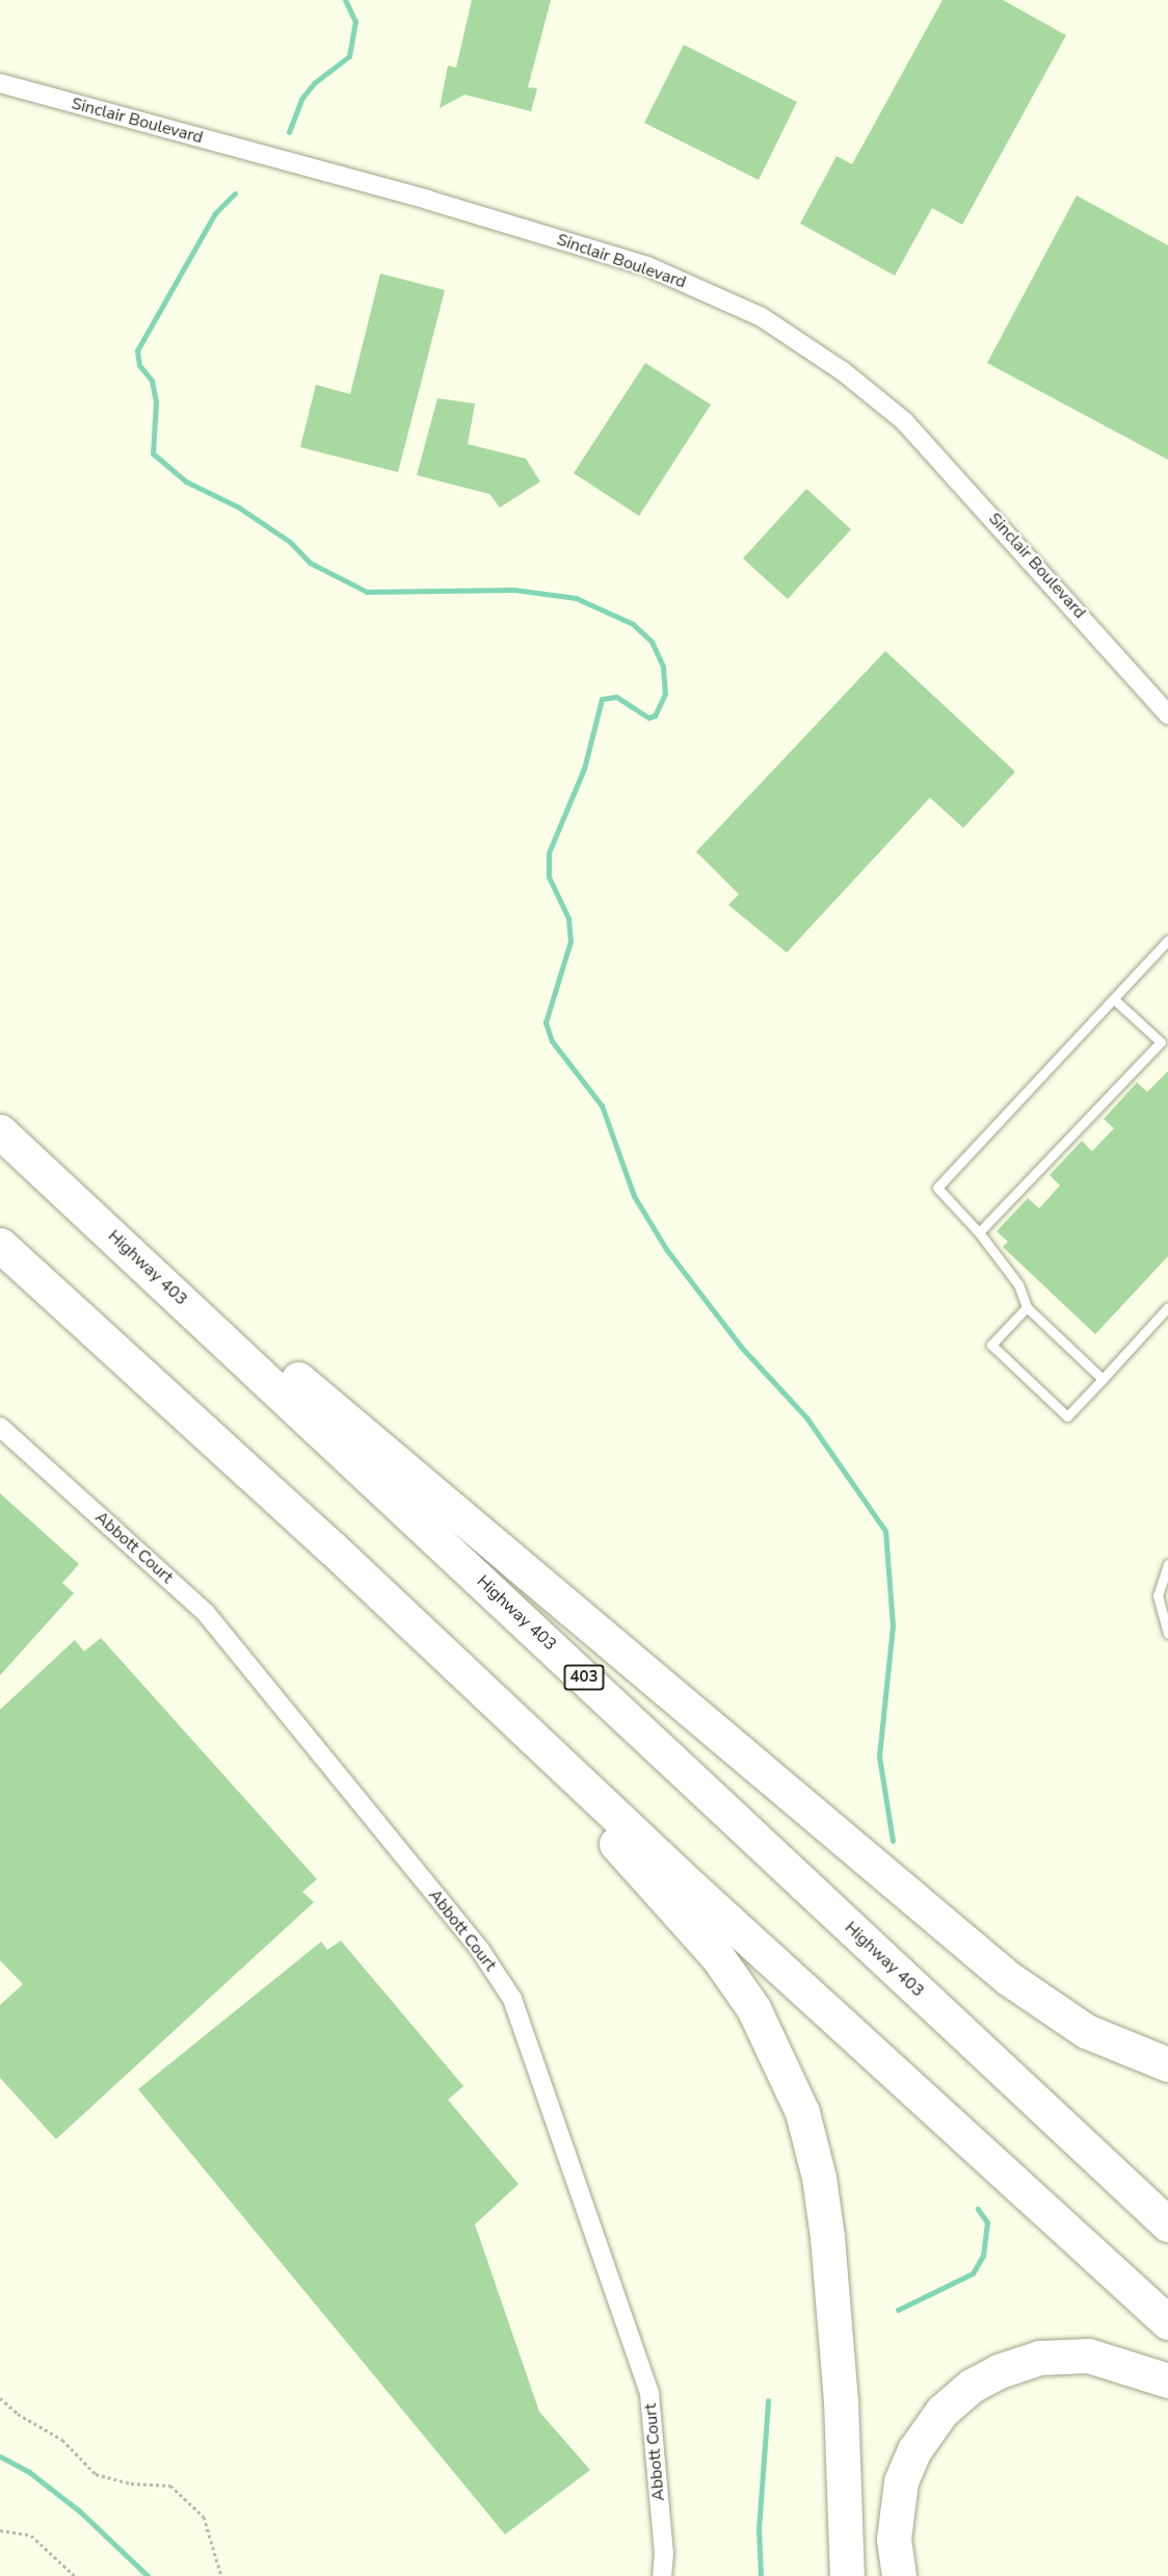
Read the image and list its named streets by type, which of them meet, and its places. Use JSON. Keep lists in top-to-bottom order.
{
  "streets": {
    "highway": ["Highway 403", "403"],
    "street": ["Sinclair Boulevard", "Abbott Court"]
  }
}
